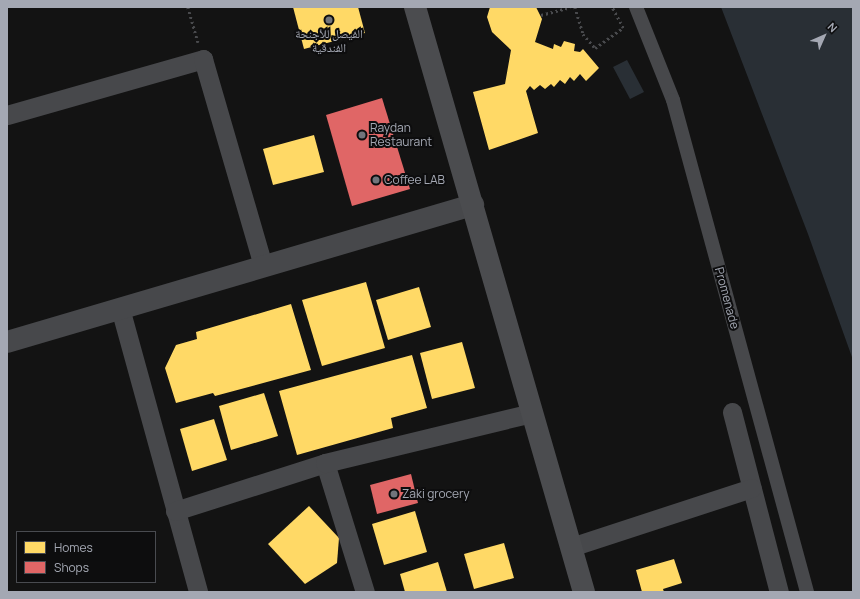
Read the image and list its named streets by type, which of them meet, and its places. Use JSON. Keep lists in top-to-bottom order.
{
  "streets": {
    "street": ["Promenade"]
  },
  "places": [
    "الفيصل للأجنحة الفندقية",
    "Raydan Restaurant",
    "Coffee LAB",
    "Zaki grocery"
  ],
  "legend": ["Homes", "Shops"],
  "north": "top right"
}
